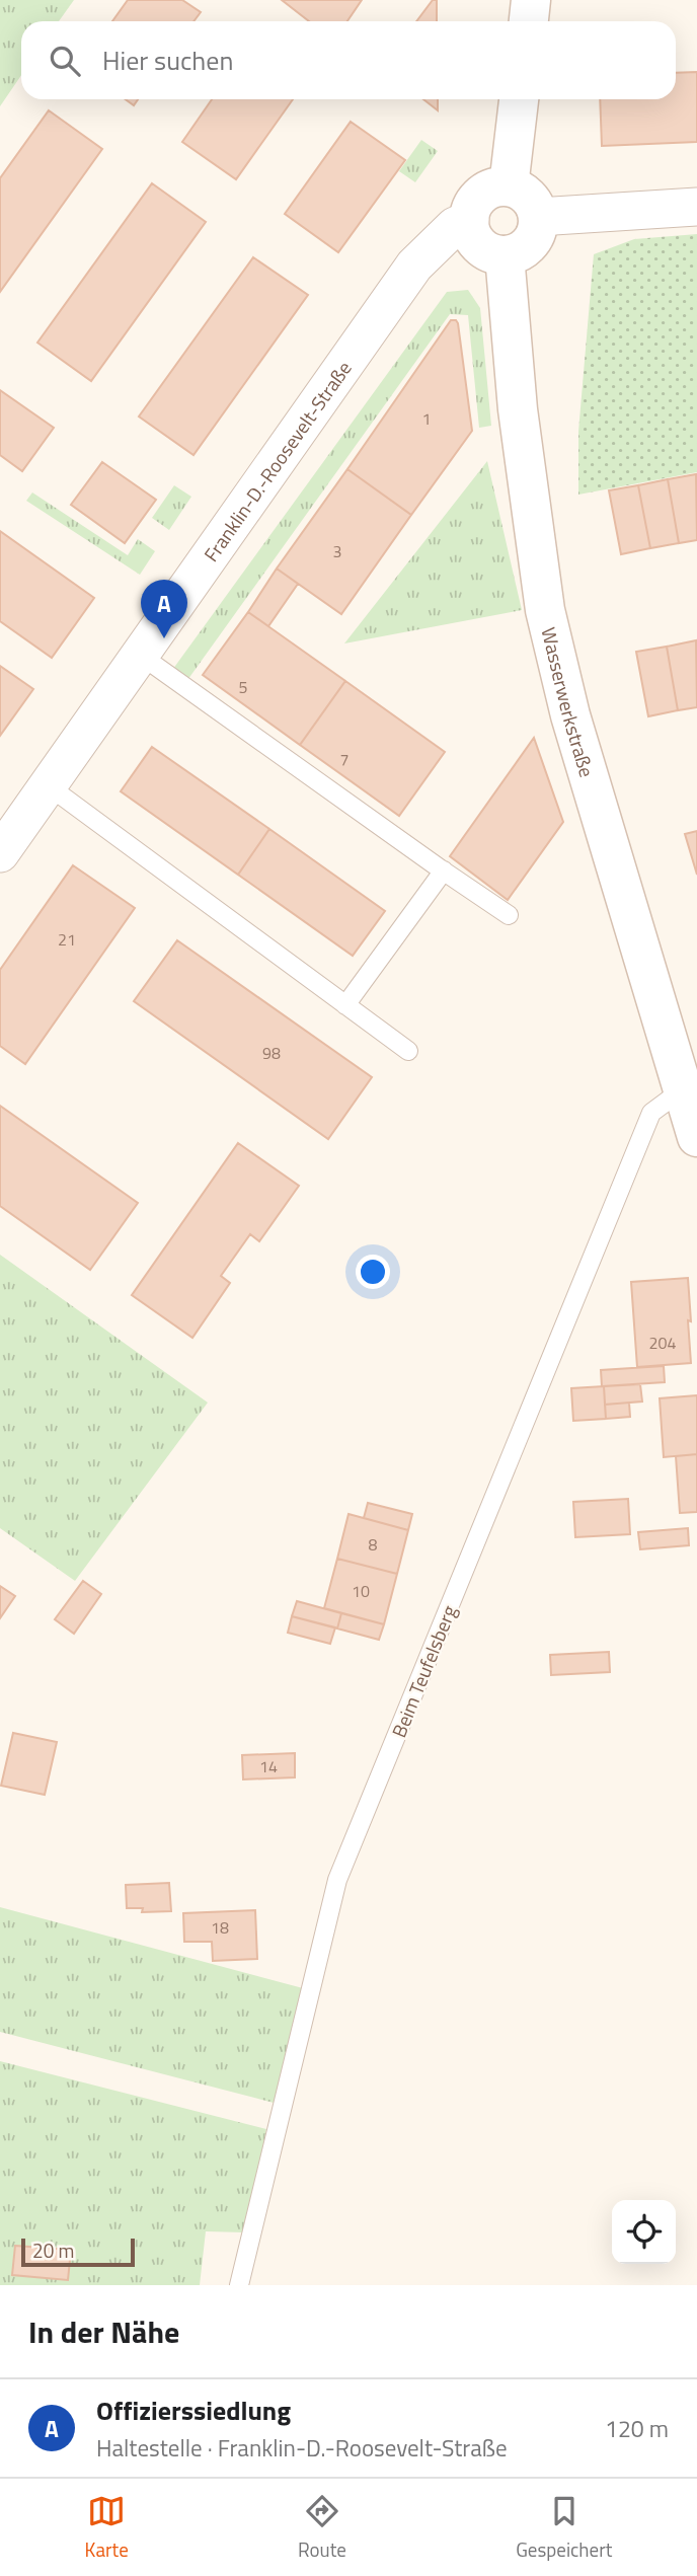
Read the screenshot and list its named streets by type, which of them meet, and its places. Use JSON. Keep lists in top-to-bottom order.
{
  "streets": {
    "street": ["Franklin-D.-Roosevelt-Straße", "Wasserwerkstraße"],
    "lane": ["Beim Teufelsberg"]
  },
  "crossings": [
    ["Franklin-D.-Roosevelt-Straße", "Wasserwerkstraße"],
    ["Wasserwerkstraße", "Beim Teufelsberg"]
  ],
  "house_numbers": [
    "1",
    "3",
    "5",
    "7",
    "21",
    "98",
    "204",
    "8",
    "10",
    "14",
    "18"
  ],
  "scale_bar": "20 m",
  "page": {
    "search": "Hier suchen",
    "pins": "A",
    "scale": "20 m",
    "heading": "In der Nähe",
    "list": [
      {
        "mark": "A",
        "name": "Offizierssiedlung",
        "note": "Haltestelle · Franklin-D.-Roosevelt-Straße",
        "value": "120 m"
      }
    ],
    "nav": ["Karte", "Route", "Gespeichert"]
  }
}
